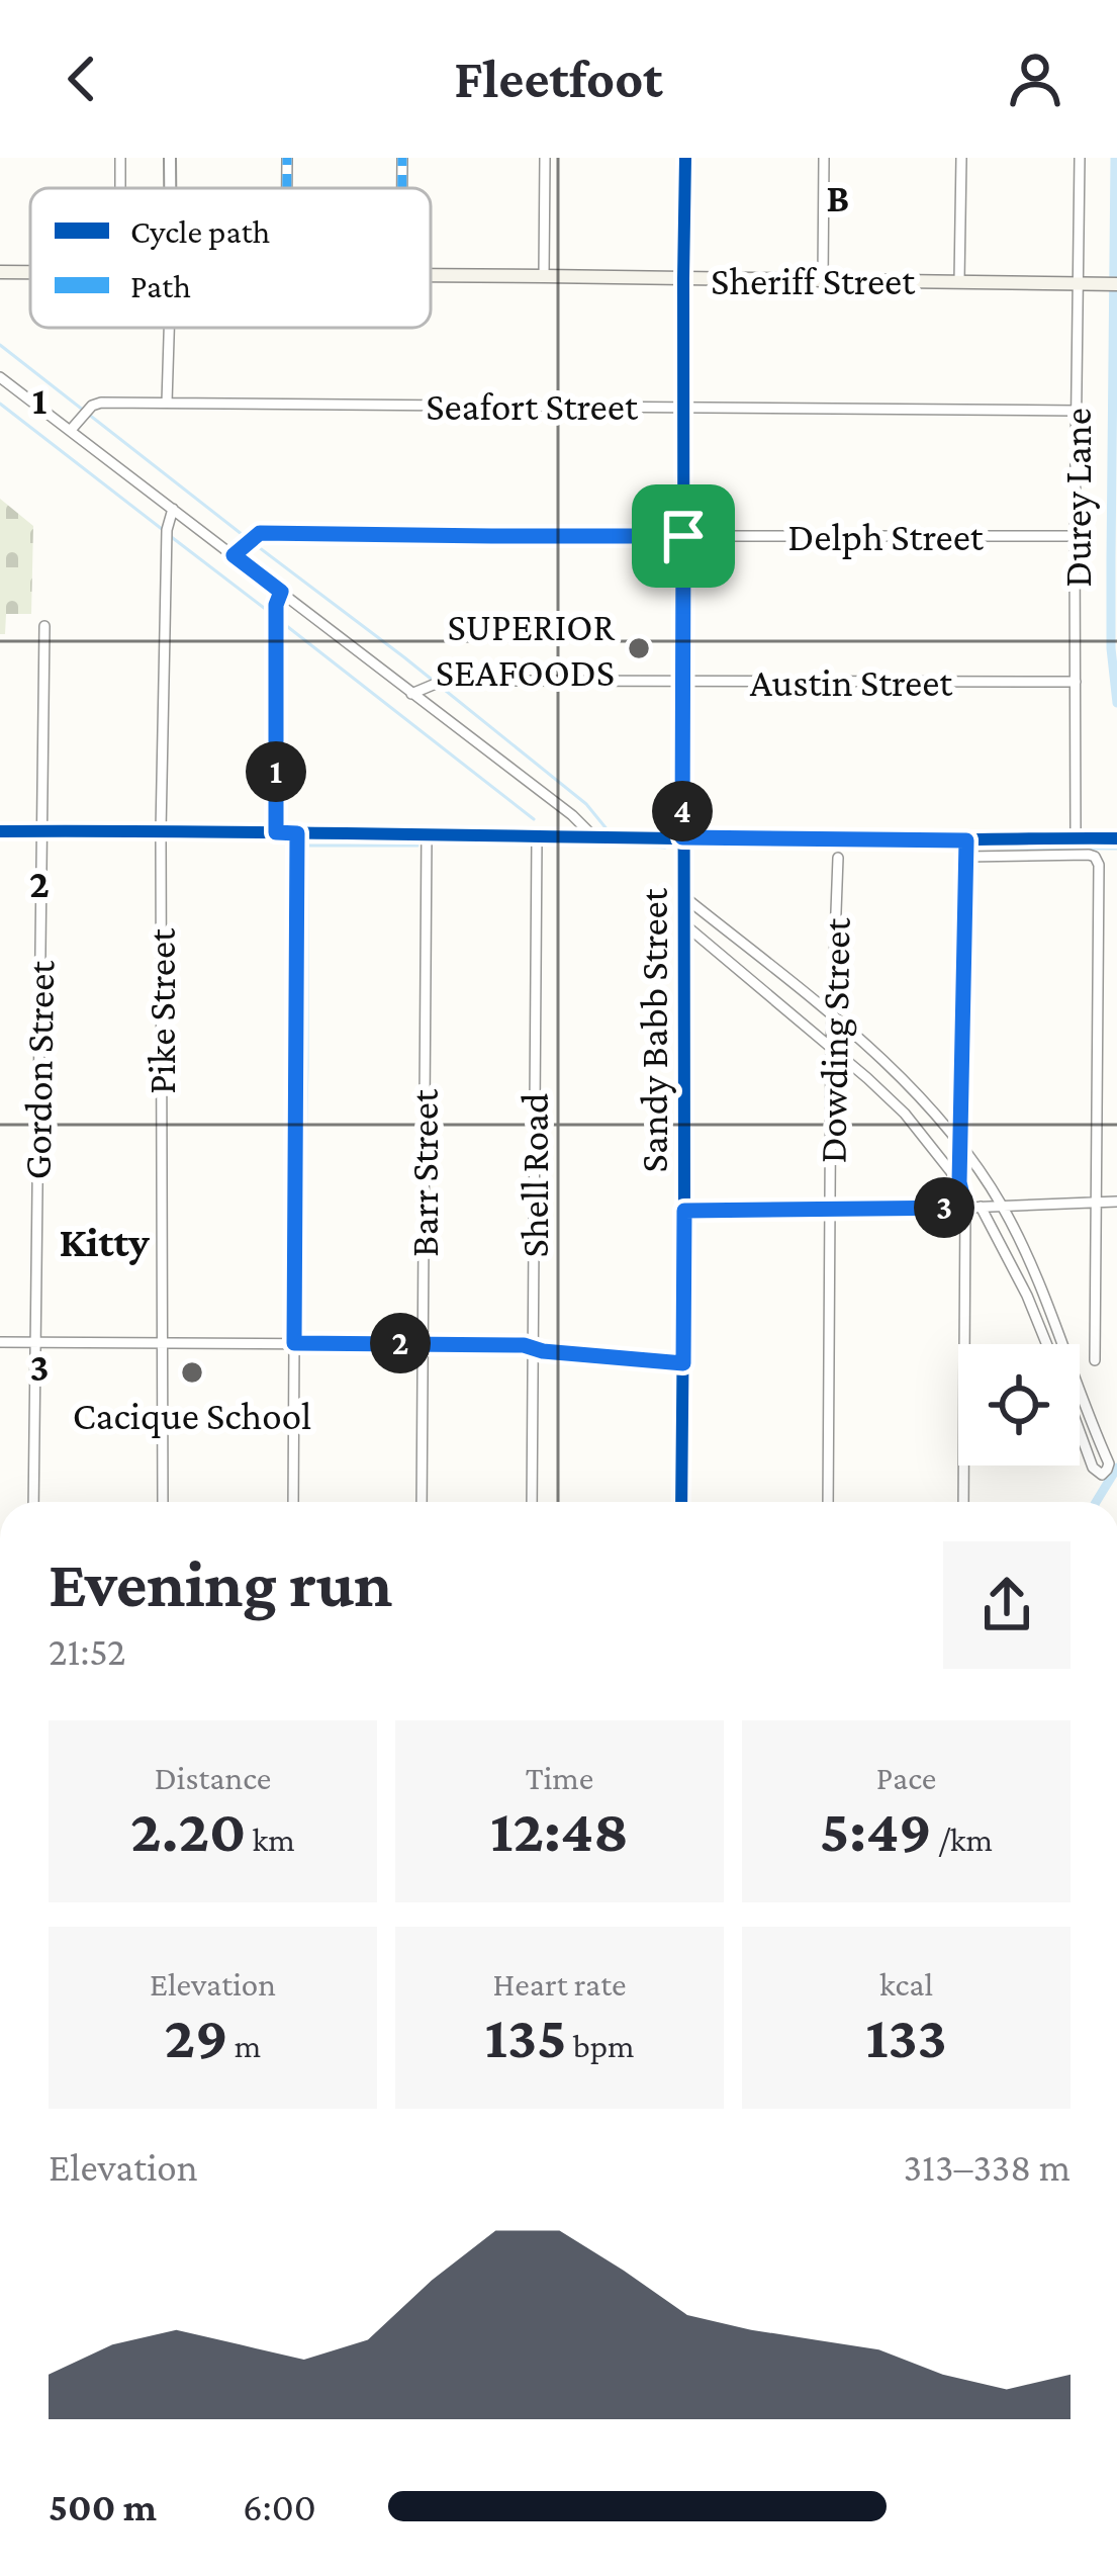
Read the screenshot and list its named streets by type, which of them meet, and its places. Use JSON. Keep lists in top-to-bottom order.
{
  "streets": {
    "main road": ["Sheriff Street"],
    "street": [
      "Seafort Street",
      "Durey Lane",
      "Delph Street",
      "Austin Street",
      "Pike Street",
      "Sandy Babb Street",
      "Dowding Street",
      "Gordon Street",
      "Barr Street",
      "Shell Road"
    ]
  },
  "crossings": [
    ["Sheriff Street", "Durey Lane"],
    ["Sheriff Street", "Sandy Babb Street"],
    ["Seafort Street", "Durey Lane"],
    ["Seafort Street", "Sandy Babb Street"],
    ["Durey Lane", "Delph Street"],
    ["Durey Lane", "Austin Street"],
    ["Delph Street", "Sandy Babb Street"],
    ["Austin Street", "Sandy Babb Street"]
  ],
  "districts": ["Kitty"],
  "places": ["SUPERIOR SEAFOODS", "Cacique School"],
  "legend": ["Cycle path", "Path"],
  "page": {
    "header": "Fleetfoot",
    "pins": [
      "1",
      "4",
      "3",
      "2"
    ],
    "heading": ["Evening run", "21:52"],
    "stats": [
      ["Distance", "2.20 km"],
      ["Time", "12:48"],
      ["Pace", "5:49 /km"],
      ["Elevation", "29 m"],
      ["Heart rate", "135 bpm"],
      ["kcal", "133"]
    ],
    "chart": ["Elevation", "313–338 m"],
    "list": [
      {
        "name": "500 m",
        "note": "6:00"
      }
    ]
  },
  "grid": {
    "columns": ["B"],
    "rows": ["1", "2", "3"]
  }
}
